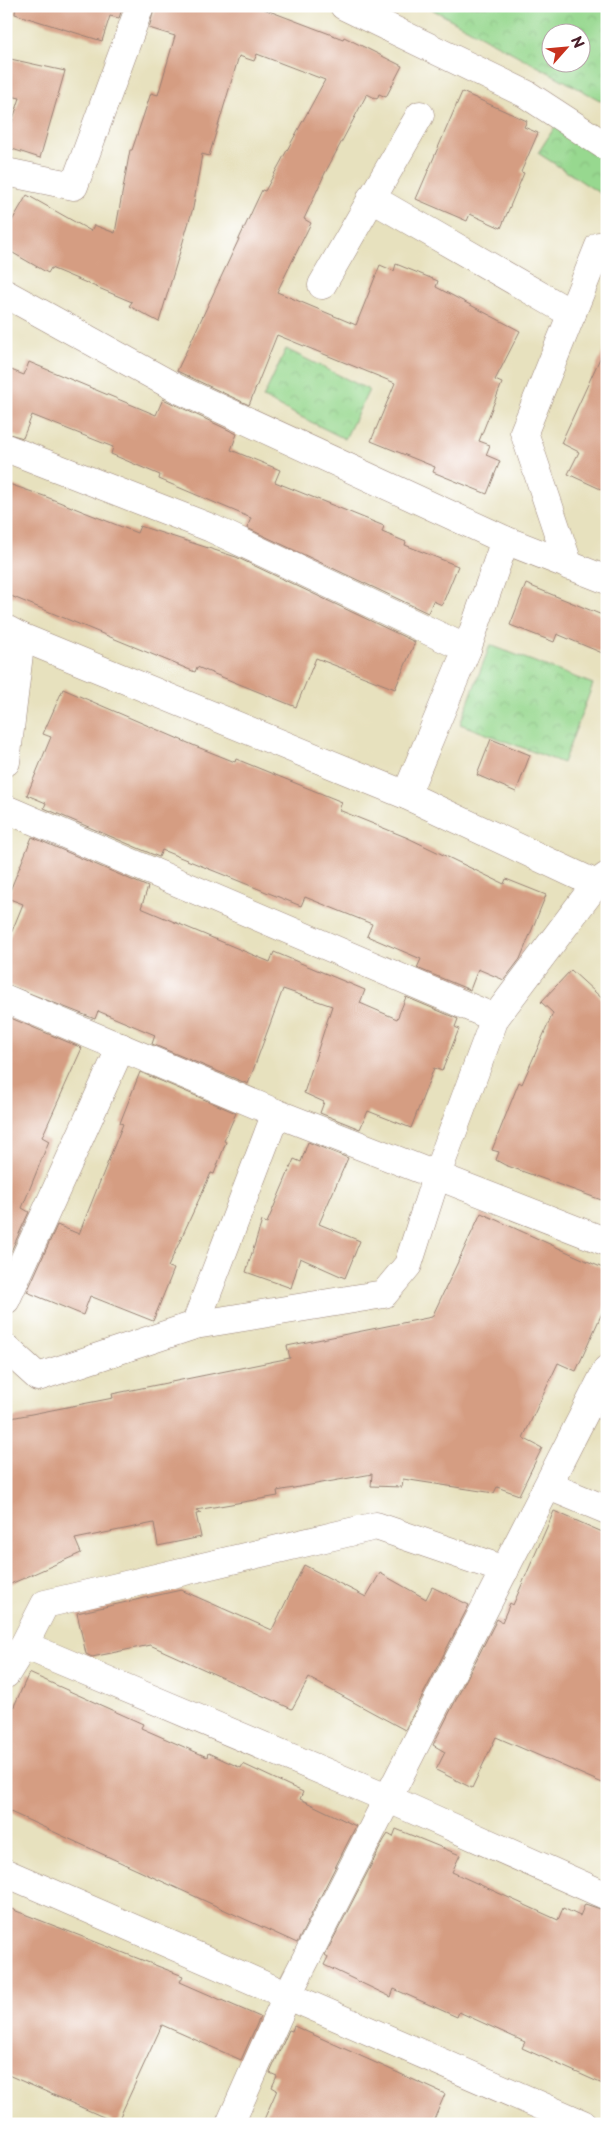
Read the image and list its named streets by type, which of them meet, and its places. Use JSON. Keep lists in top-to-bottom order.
{
  "north": "top right"
}
